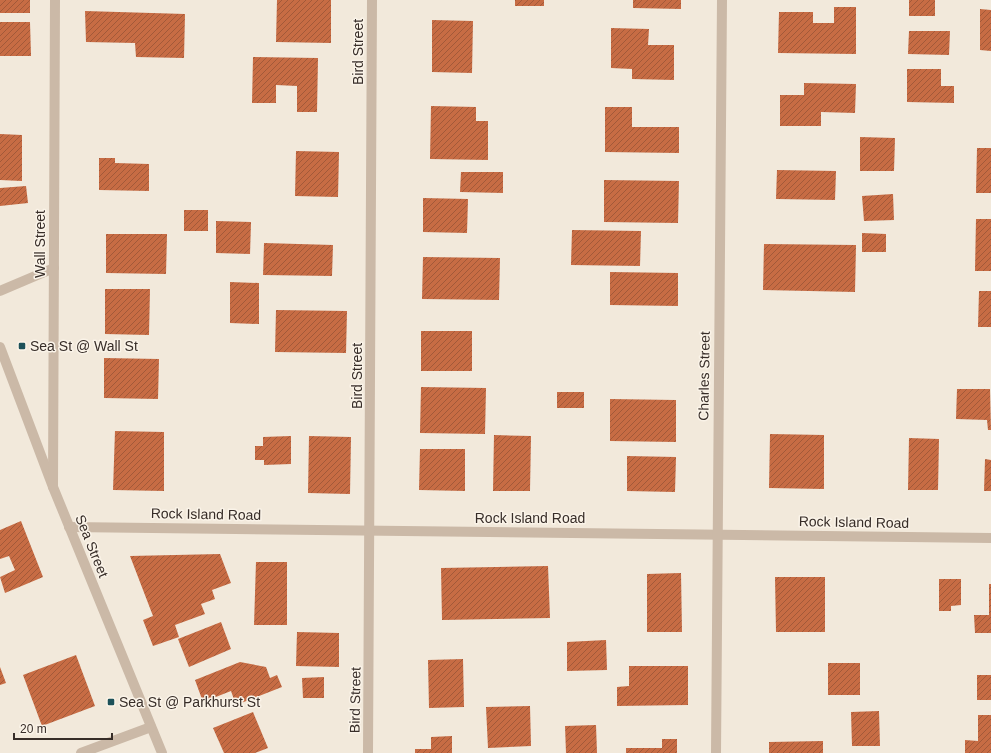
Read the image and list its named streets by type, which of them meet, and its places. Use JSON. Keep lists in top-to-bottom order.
{
  "streets": {
    "street": [
      "Bird Street",
      "Wall Street",
      "Charles Street",
      "Rock Island Road",
      "Sea Street"
    ]
  },
  "crossings": [
    ["Bird Street", "Rock Island Road"],
    ["Wall Street", "Sea Street"],
    ["Charles Street", "Rock Island Road"],
    ["Rock Island Road", "Sea Street"]
  ],
  "places": {
    "transit": ["Sea St @ Wall St", "Sea St @ Parkhurst St"]
  },
  "scale_bar": "20 m"
}
